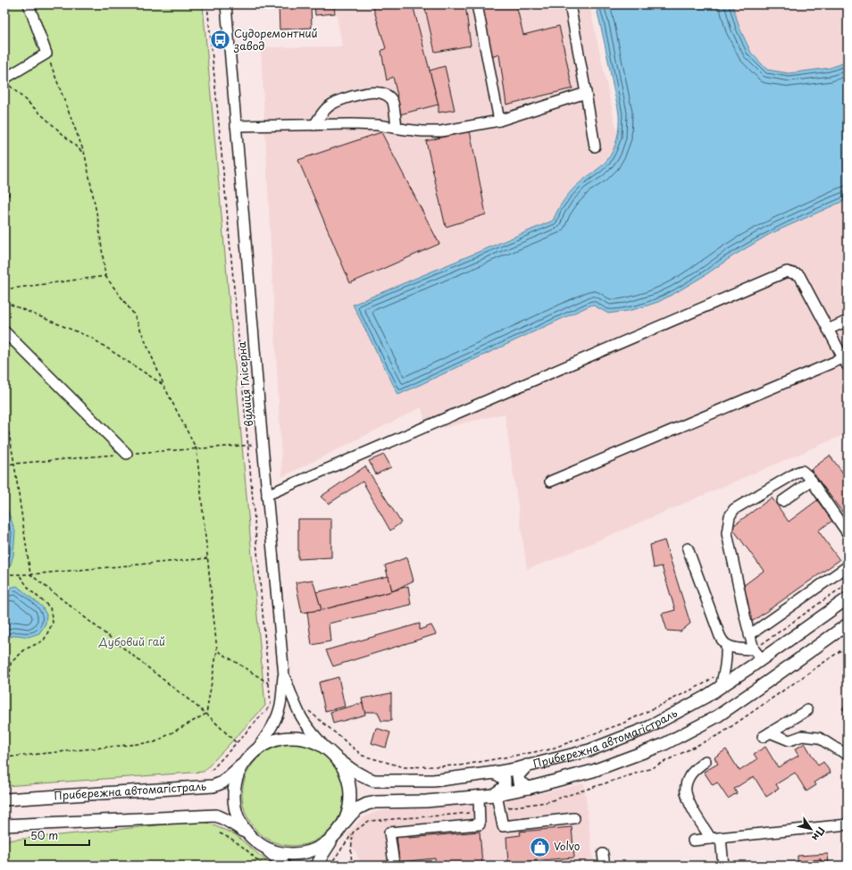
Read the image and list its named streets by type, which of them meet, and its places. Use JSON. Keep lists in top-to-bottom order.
{
  "streets": {
    "main road": ["Прибережна автомагістраль"],
    "street": ["вулиця Глісерна"]
  },
  "crossings": [
    ["вулиця Глісерна", "Прибережна автомагістраль"]
  ],
  "parks": ["Дубовий гай"],
  "places": {
    "bus stop": ["Судоремонтний завод"],
    "shop": ["Volvo"]
  },
  "scale_bar": "50 m",
  "north": "bottom right"
}
